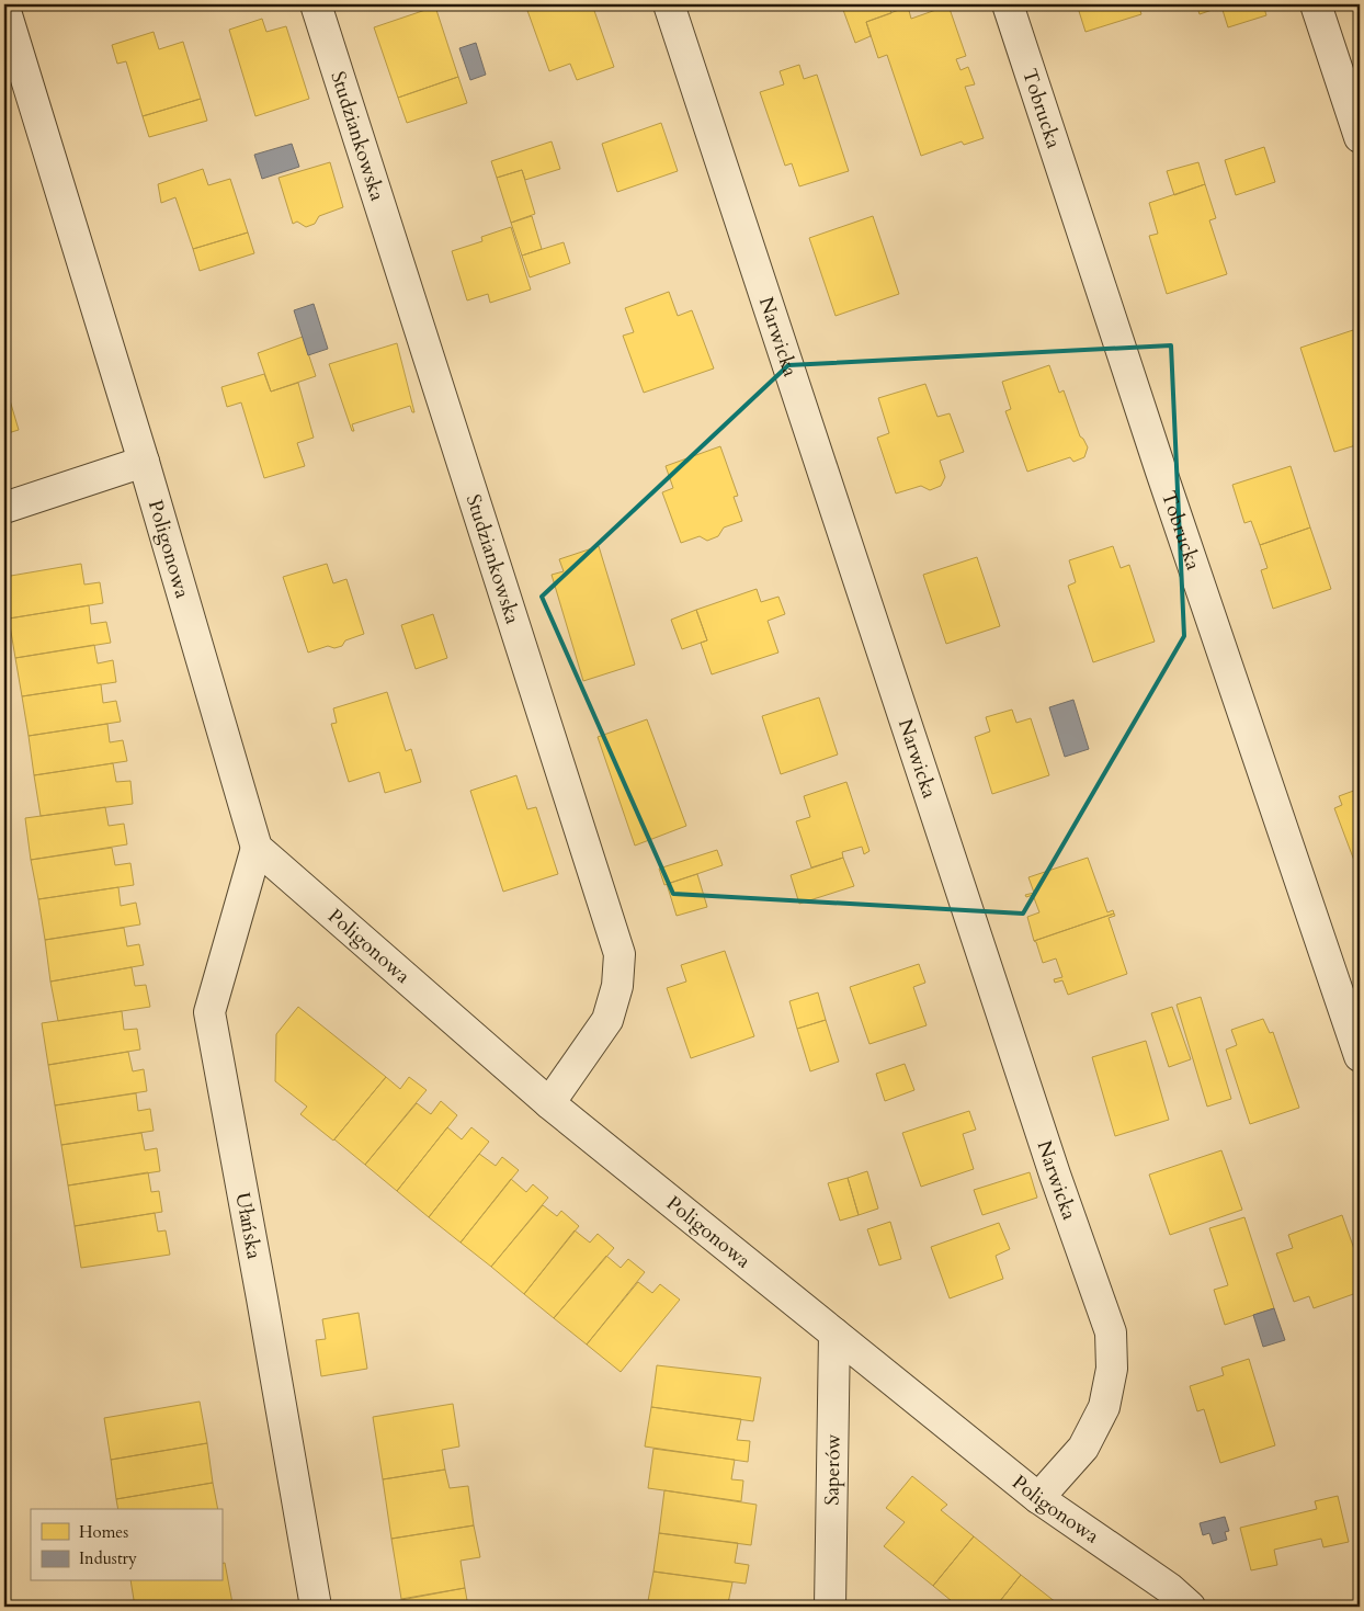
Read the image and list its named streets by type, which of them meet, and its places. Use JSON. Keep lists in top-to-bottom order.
{
  "streets": {
    "street": [
      "Tobrucka",
      "Studziankowska",
      "Narwicka",
      "Poligonowa",
      "Ułańska",
      "Saperów"
    ]
  },
  "crossings": [
    ["Studziankowska", "Poligonowa"],
    ["Narwicka", "Poligonowa"],
    ["Poligonowa", "Ułańska"],
    ["Poligonowa", "Saperów"]
  ],
  "legend": ["Homes", "Industry"]
}
